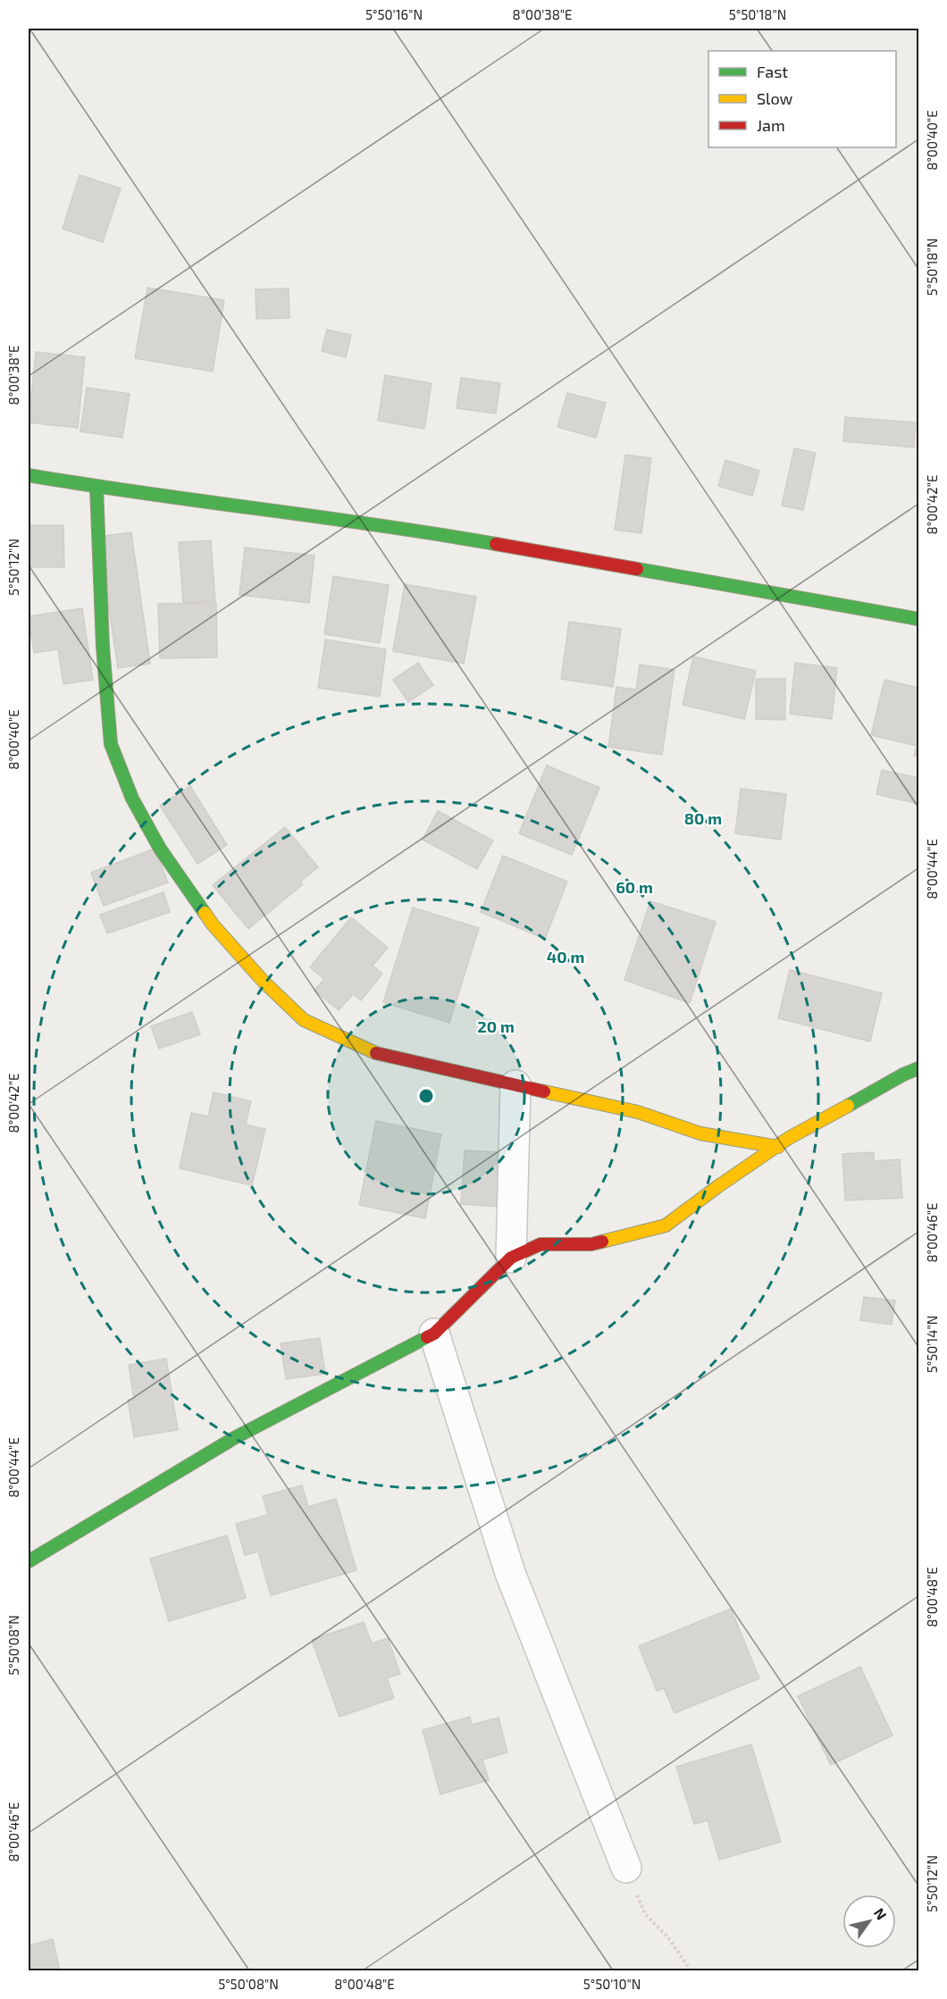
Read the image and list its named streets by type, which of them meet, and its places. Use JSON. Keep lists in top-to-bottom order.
{
  "legend": ["Fast", "Slow", "Jam"],
  "north": "top right",
  "coordinates": [
    "5°50'16\"N",
    "8°00'38\"E",
    "5°50'18\"N",
    "8°00'40\"E",
    "8°00'42\"E",
    "5°50'12\"N",
    "8°00'44\"E",
    "8°00'46\"E",
    "5°50'14\"N",
    "8°00'48\"E",
    "5°50'08\"N",
    "5°50'10\"N"
  ],
  "rings": [
    "80 m",
    "60 m",
    "40 m",
    "20 m"
  ]
}
